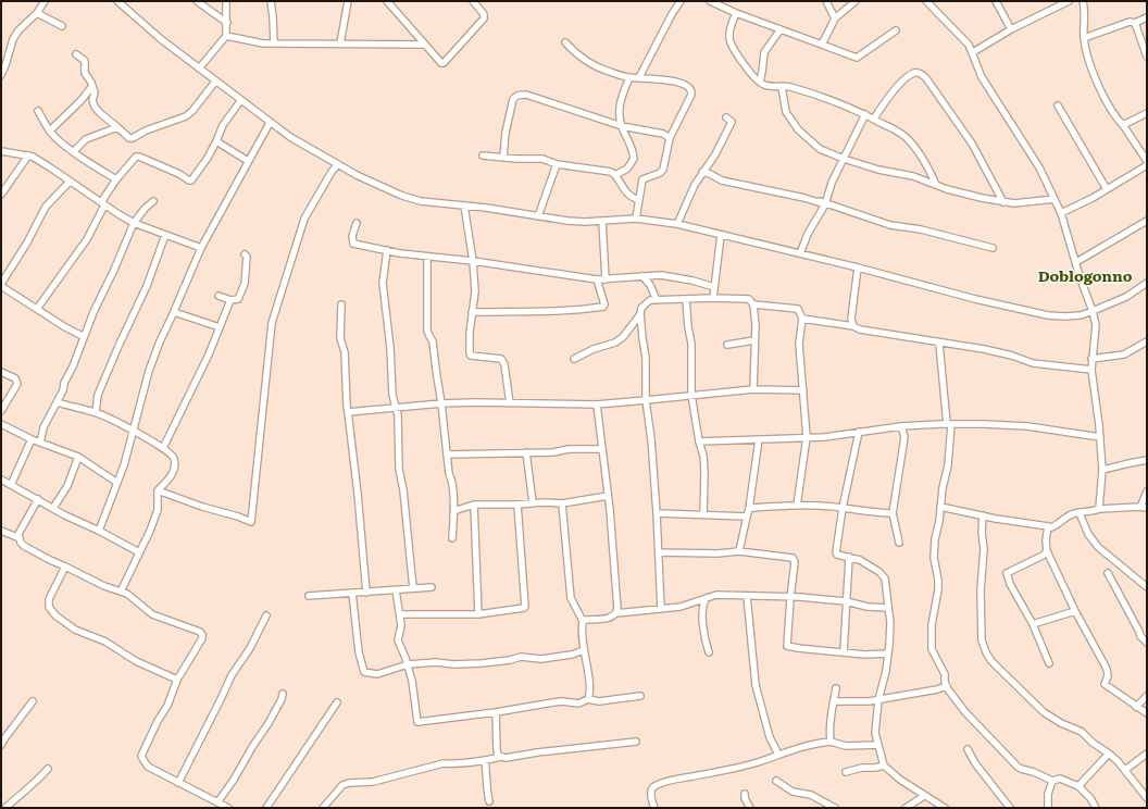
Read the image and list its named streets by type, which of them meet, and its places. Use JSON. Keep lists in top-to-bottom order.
{
  "districts": ["Doblogonno"]
}
